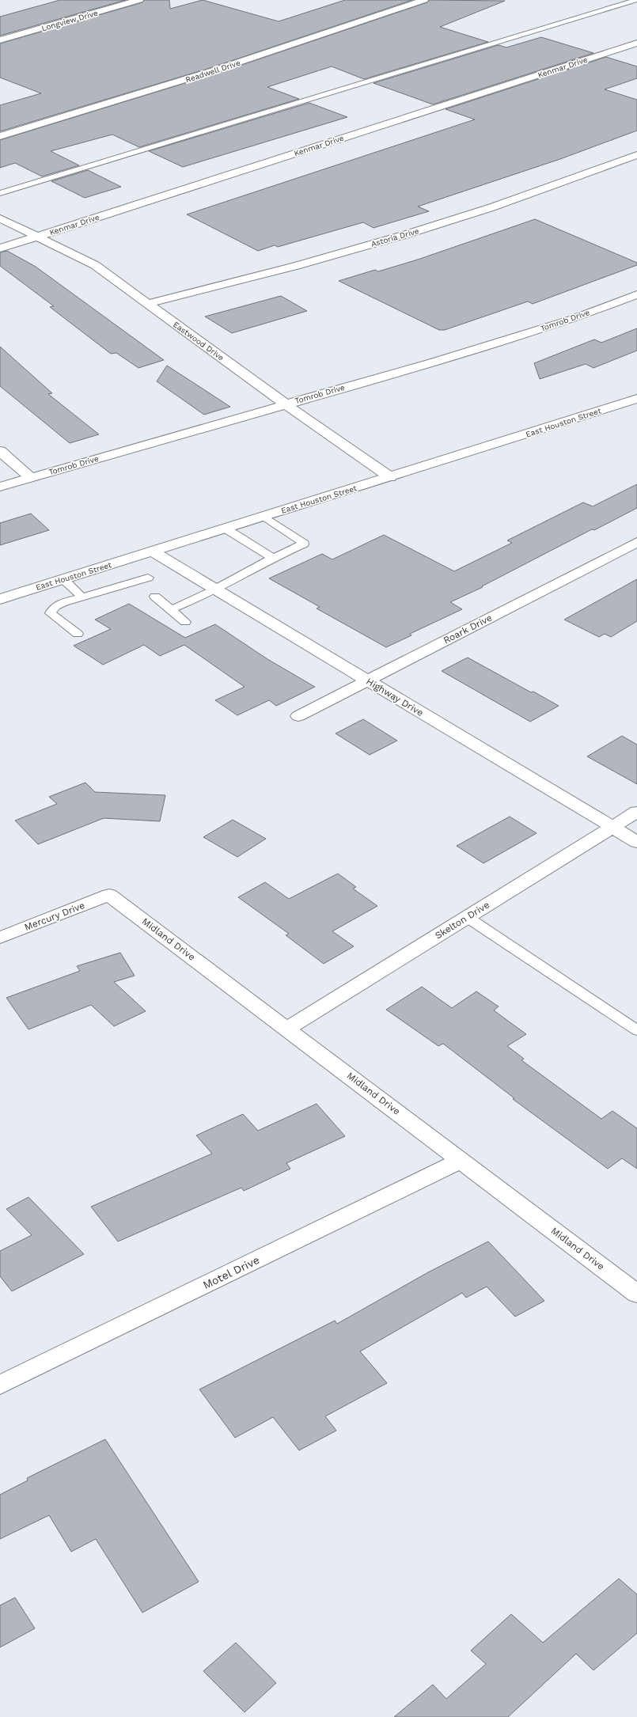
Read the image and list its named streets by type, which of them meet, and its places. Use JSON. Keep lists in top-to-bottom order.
{
  "streets": {
    "street": [
      "Longview Drive",
      "Kenmar Drive",
      "Readwell Drive",
      "Astoria Drive",
      "Tomrob Drive",
      "Eastwood Drive",
      "East Houston Street",
      "Roark Drive",
      "Highway Drive",
      "Mercury Drive",
      "Skelton Drive",
      "Midland Drive",
      "Motel Drive"
    ]
  },
  "crossings": [
    ["Kenmar Drive", "Eastwood Drive"],
    ["Astoria Drive", "Eastwood Drive"],
    ["Tomrob Drive", "Eastwood Drive"],
    ["Eastwood Drive", "East Houston Street"],
    ["East Houston Street", "Highway Drive"],
    ["Roark Drive", "Highway Drive"],
    ["Highway Drive", "Skelton Drive"],
    ["Mercury Drive", "Midland Drive"],
    ["Skelton Drive", "Midland Drive"],
    ["Midland Drive", "Motel Drive"]
  ]
}
